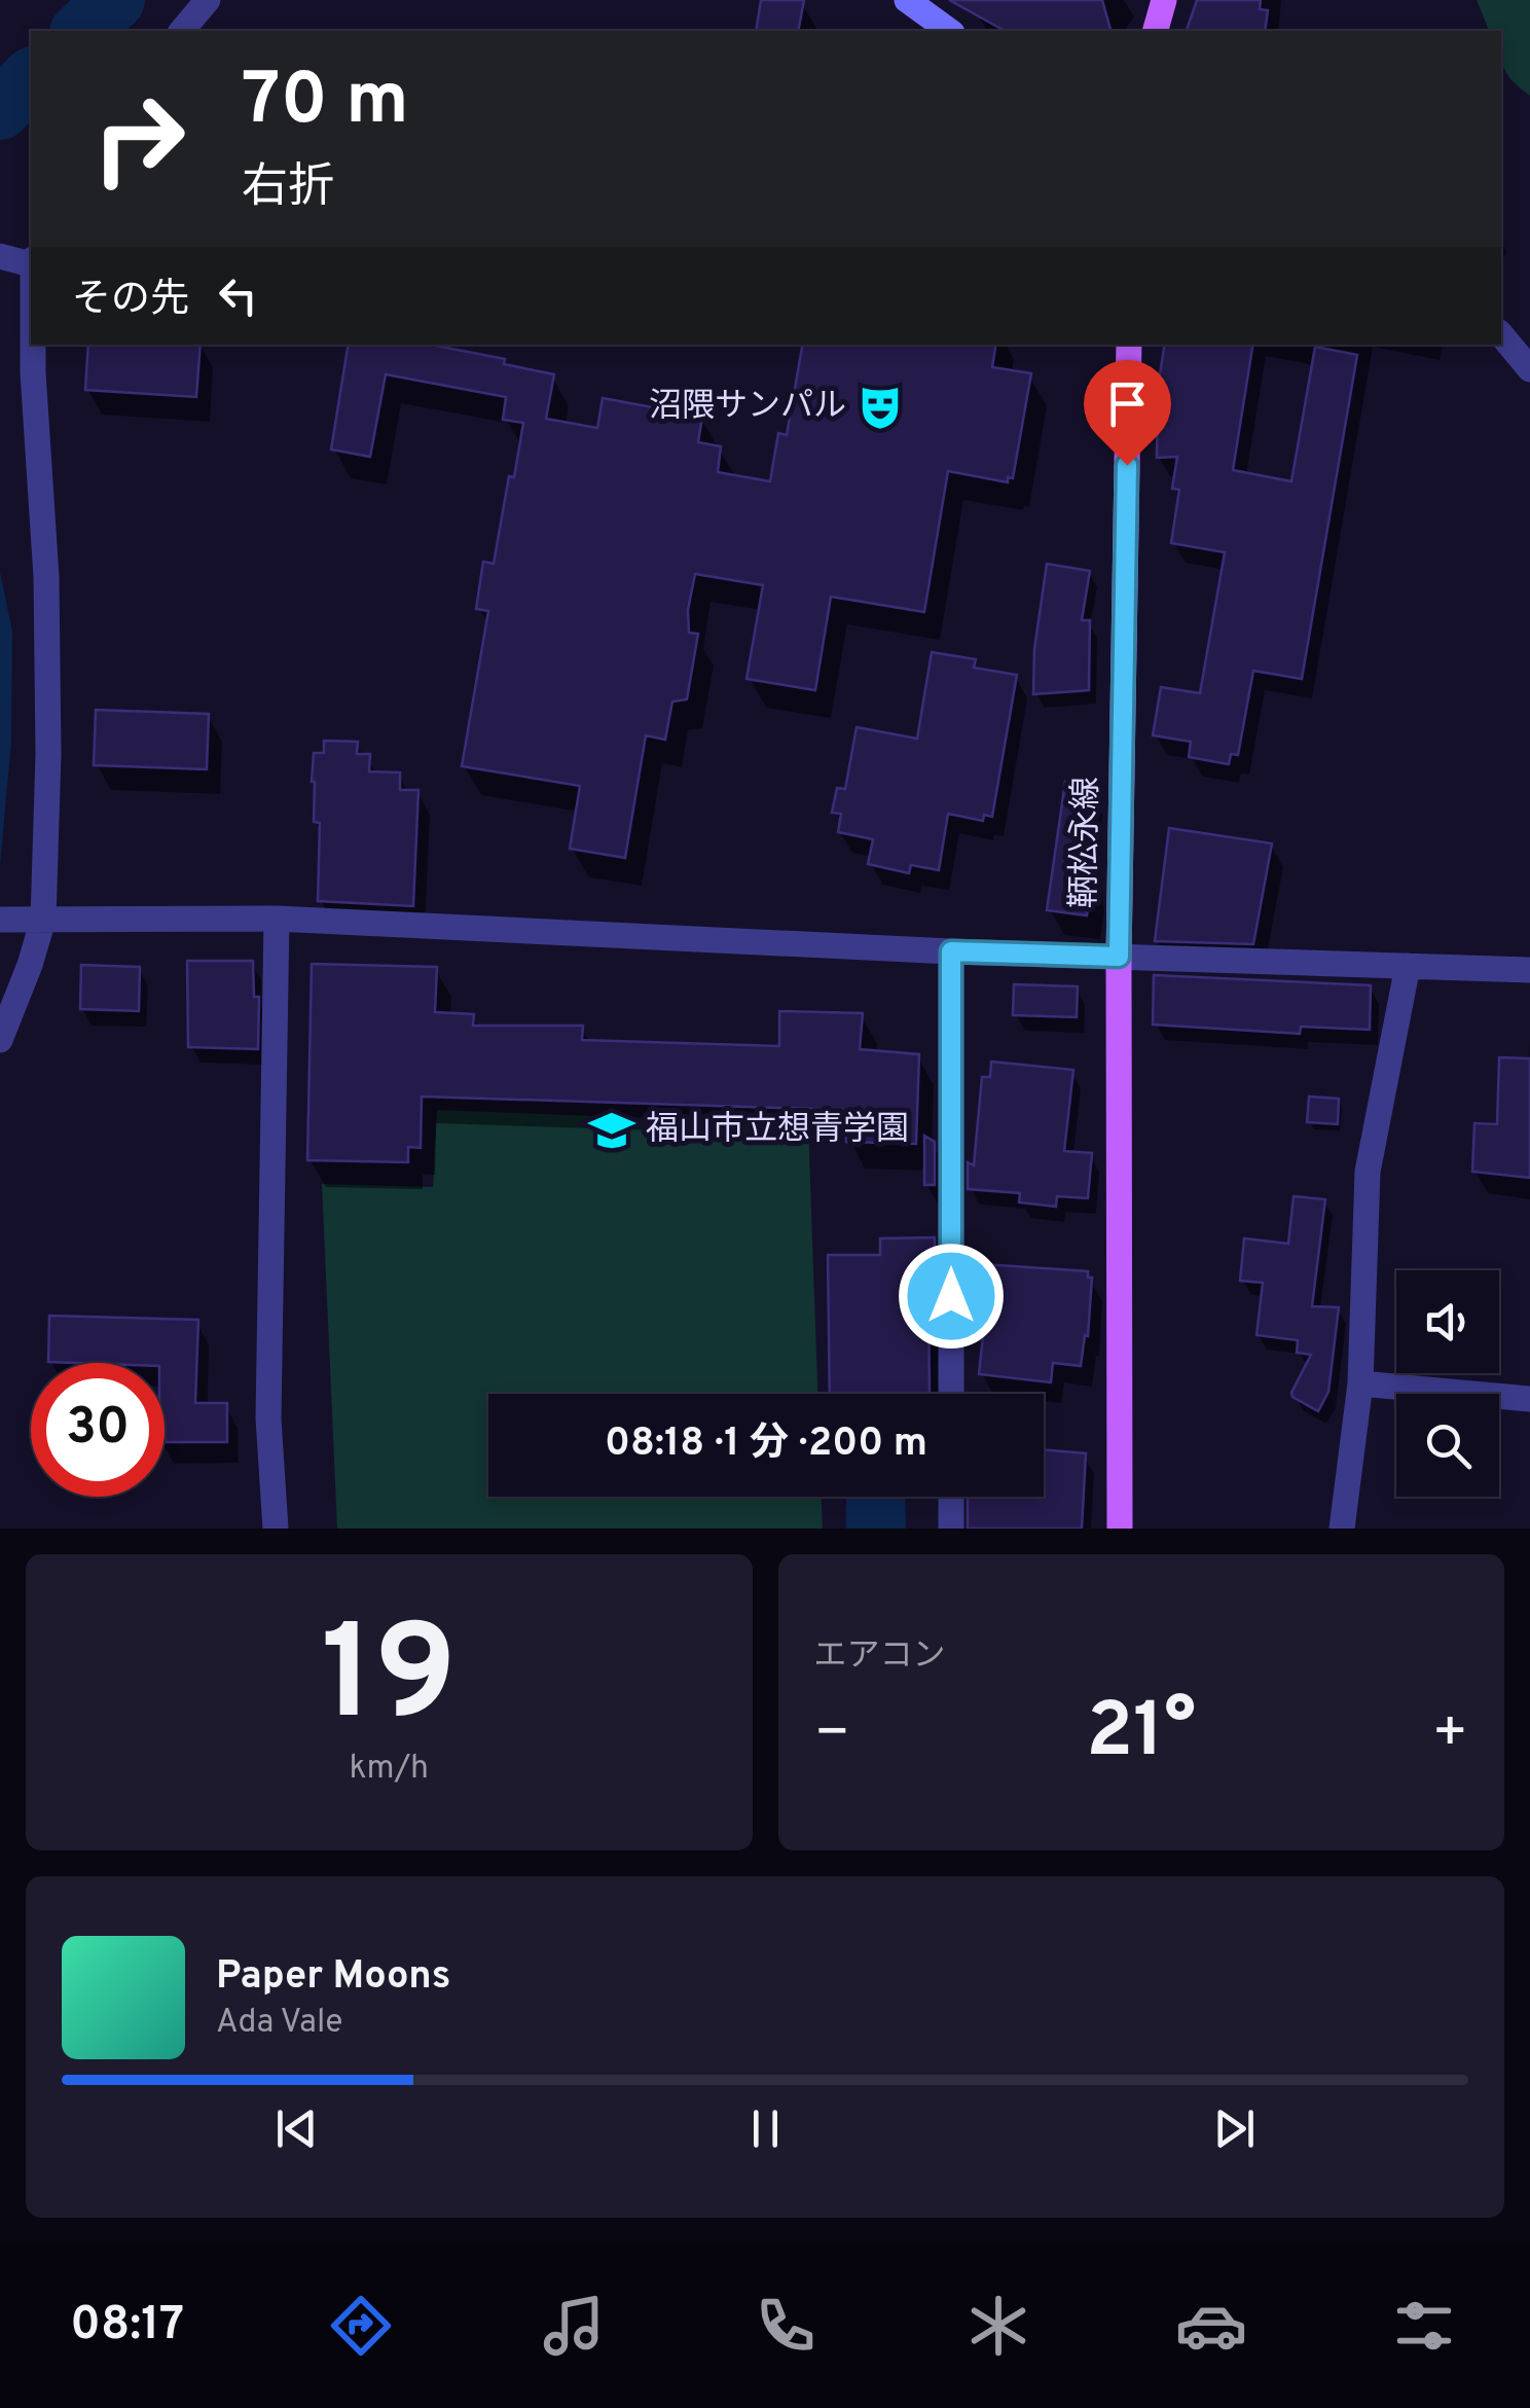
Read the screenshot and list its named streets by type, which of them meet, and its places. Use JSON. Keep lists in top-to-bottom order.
{
  "streets": {
    "main road": ["鞆松永線"]
  },
  "places": {
    "theatre": ["沼隈サンパル"],
    "school or university": ["福山市立想青学園"]
  },
  "page": {
    "turn": ["70 m", "右折"],
    "then": "その先",
    "limit": "30",
    "trip": "08:18 · 1 分 · 200 m",
    "tile": [
      ["19", "km/h"],
      "エアコン"
    ],
    "heat": ["−", "21°", "+"],
    "song": ["Paper Moons", "Ada Vale"],
    "tabs": "08:17"
  }
}
